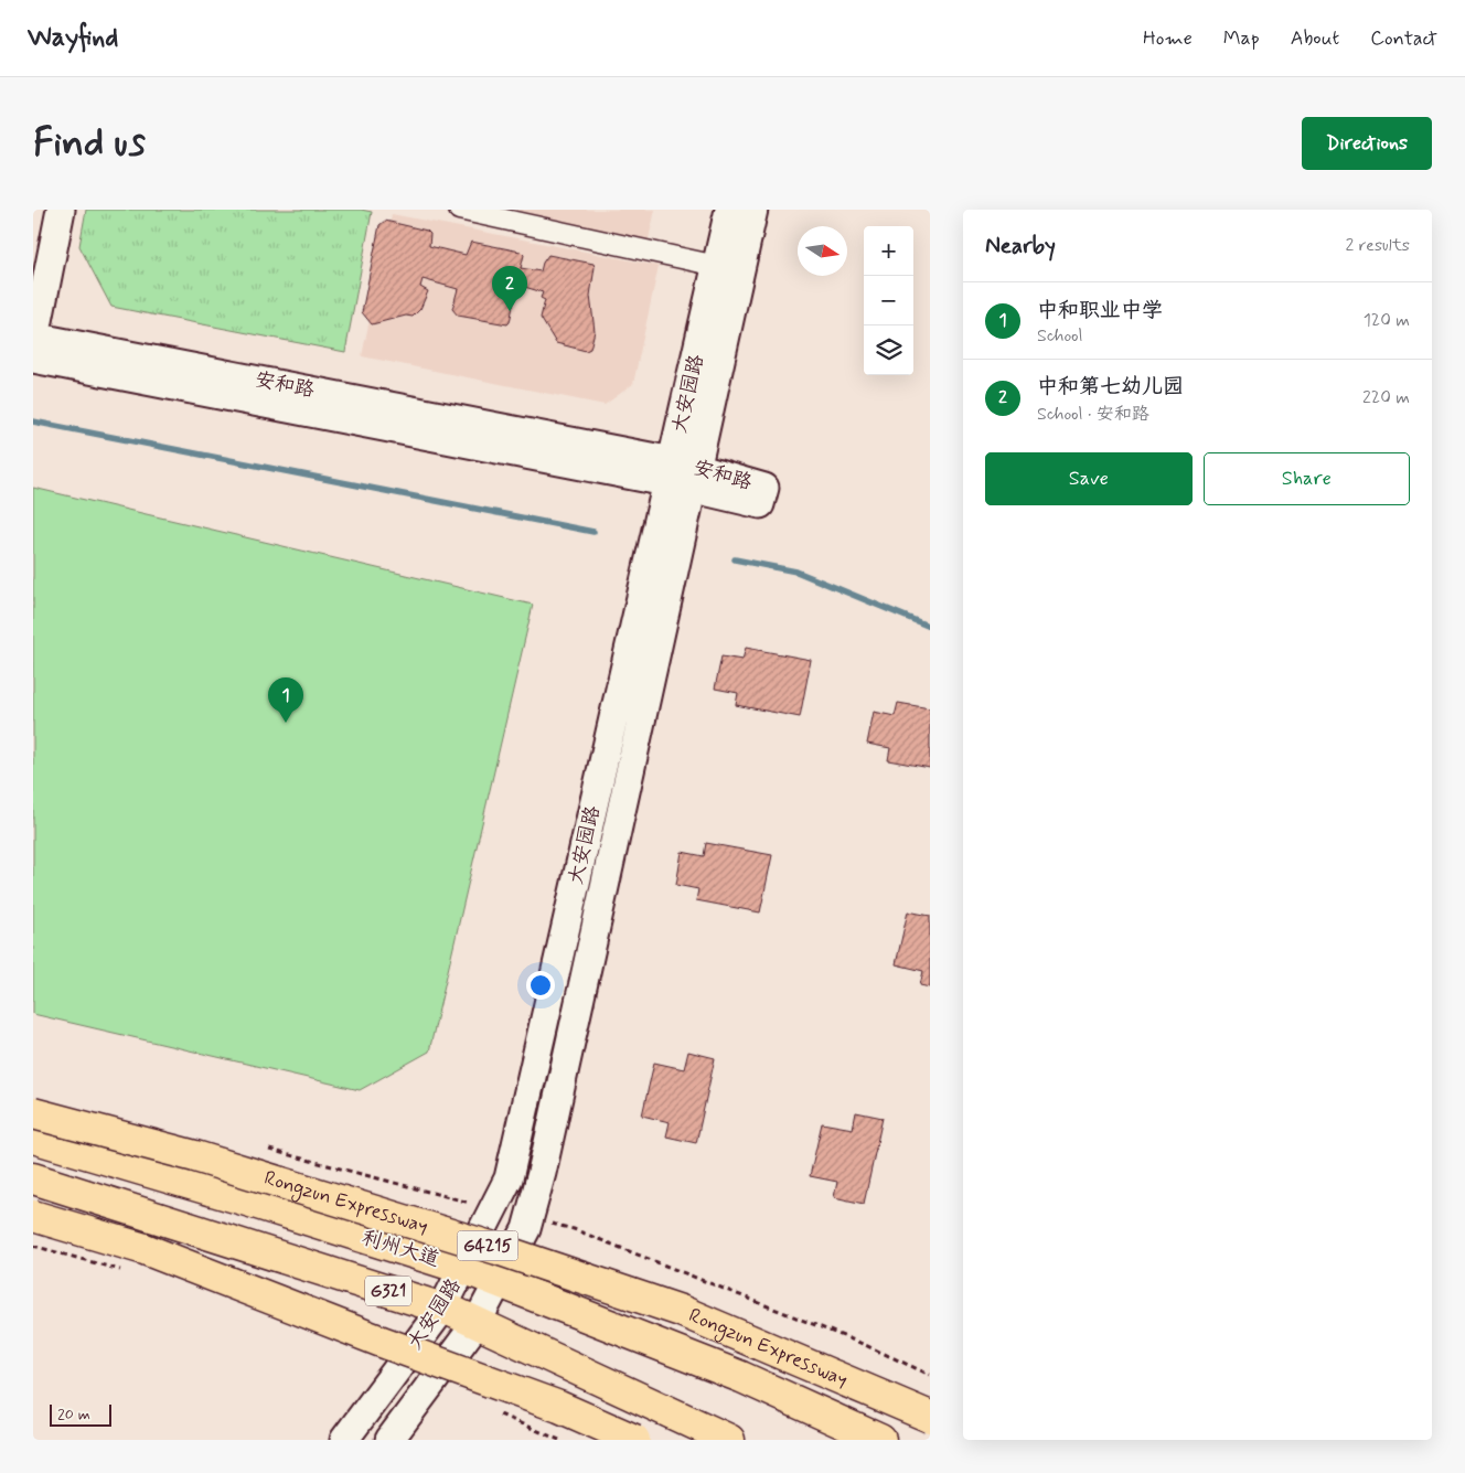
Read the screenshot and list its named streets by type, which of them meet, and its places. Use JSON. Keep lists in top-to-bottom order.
{
  "streets": {
    "highway": [
      "Rongzun Expressway",
      "G4215",
      "利州大道",
      "G321"
    ],
    "street": ["安和路", "大安园路"]
  },
  "crossings": [
    ["安和路", "大安园路"],
    ["大安园路", "利州大道"],
    ["大安园路", "G321"]
  ],
  "scale_bar": "20 m",
  "north": "right",
  "page": {
    "header": "Wayfind",
    "nav": [
      "Home",
      "Map",
      "About",
      "Contact"
    ],
    "buttons": [
      "Directions",
      ["Save", "Share"]
    ],
    "title": "Find us",
    "heading": ["Nearby", "2 results"],
    "map_buttons": ["+", "−"],
    "pins": ["2", "1"],
    "list": [
      {
        "mark": "1",
        "name": "中和职业中学",
        "note": "School",
        "value": "120 m"
      },
      {
        "mark": "2",
        "name": "中和第七幼儿园",
        "note": "School · 安和路",
        "value": "220 m"
      }
    ],
    "scale": "20 m"
  }
}
